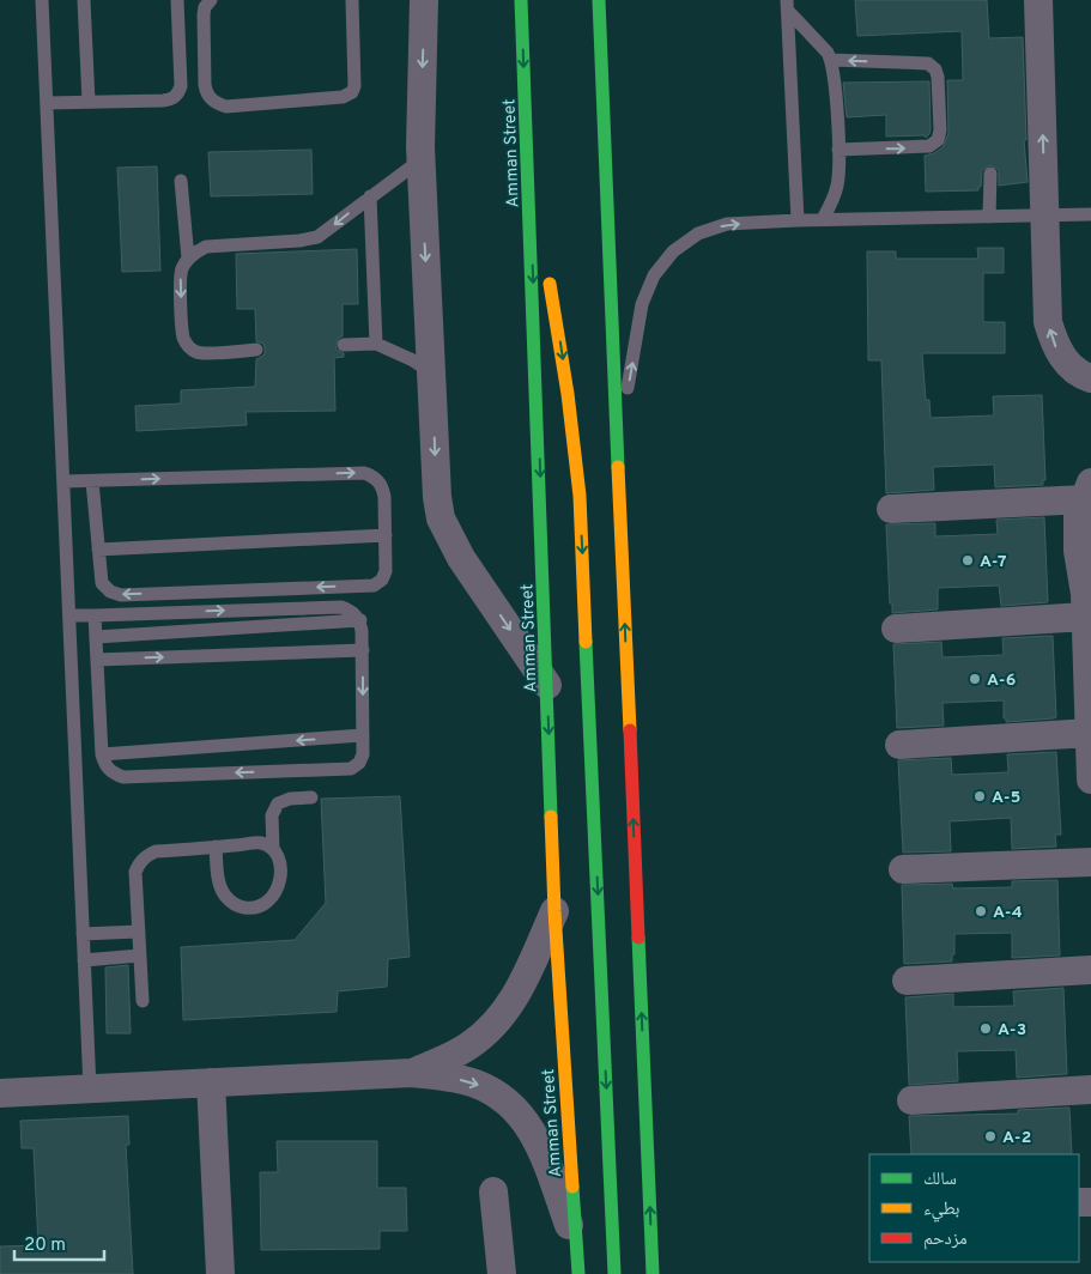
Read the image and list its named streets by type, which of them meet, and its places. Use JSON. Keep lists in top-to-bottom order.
{
  "streets": {
    "main road": ["Amman Street"]
  },
  "places": [
    "A-7",
    "A-6",
    "A-5",
    "A-4",
    "A-3",
    "A-2"
  ],
  "legend": ["سالك", "بطيء", "مزدحم"],
  "scale_bar": "20 m"
}
